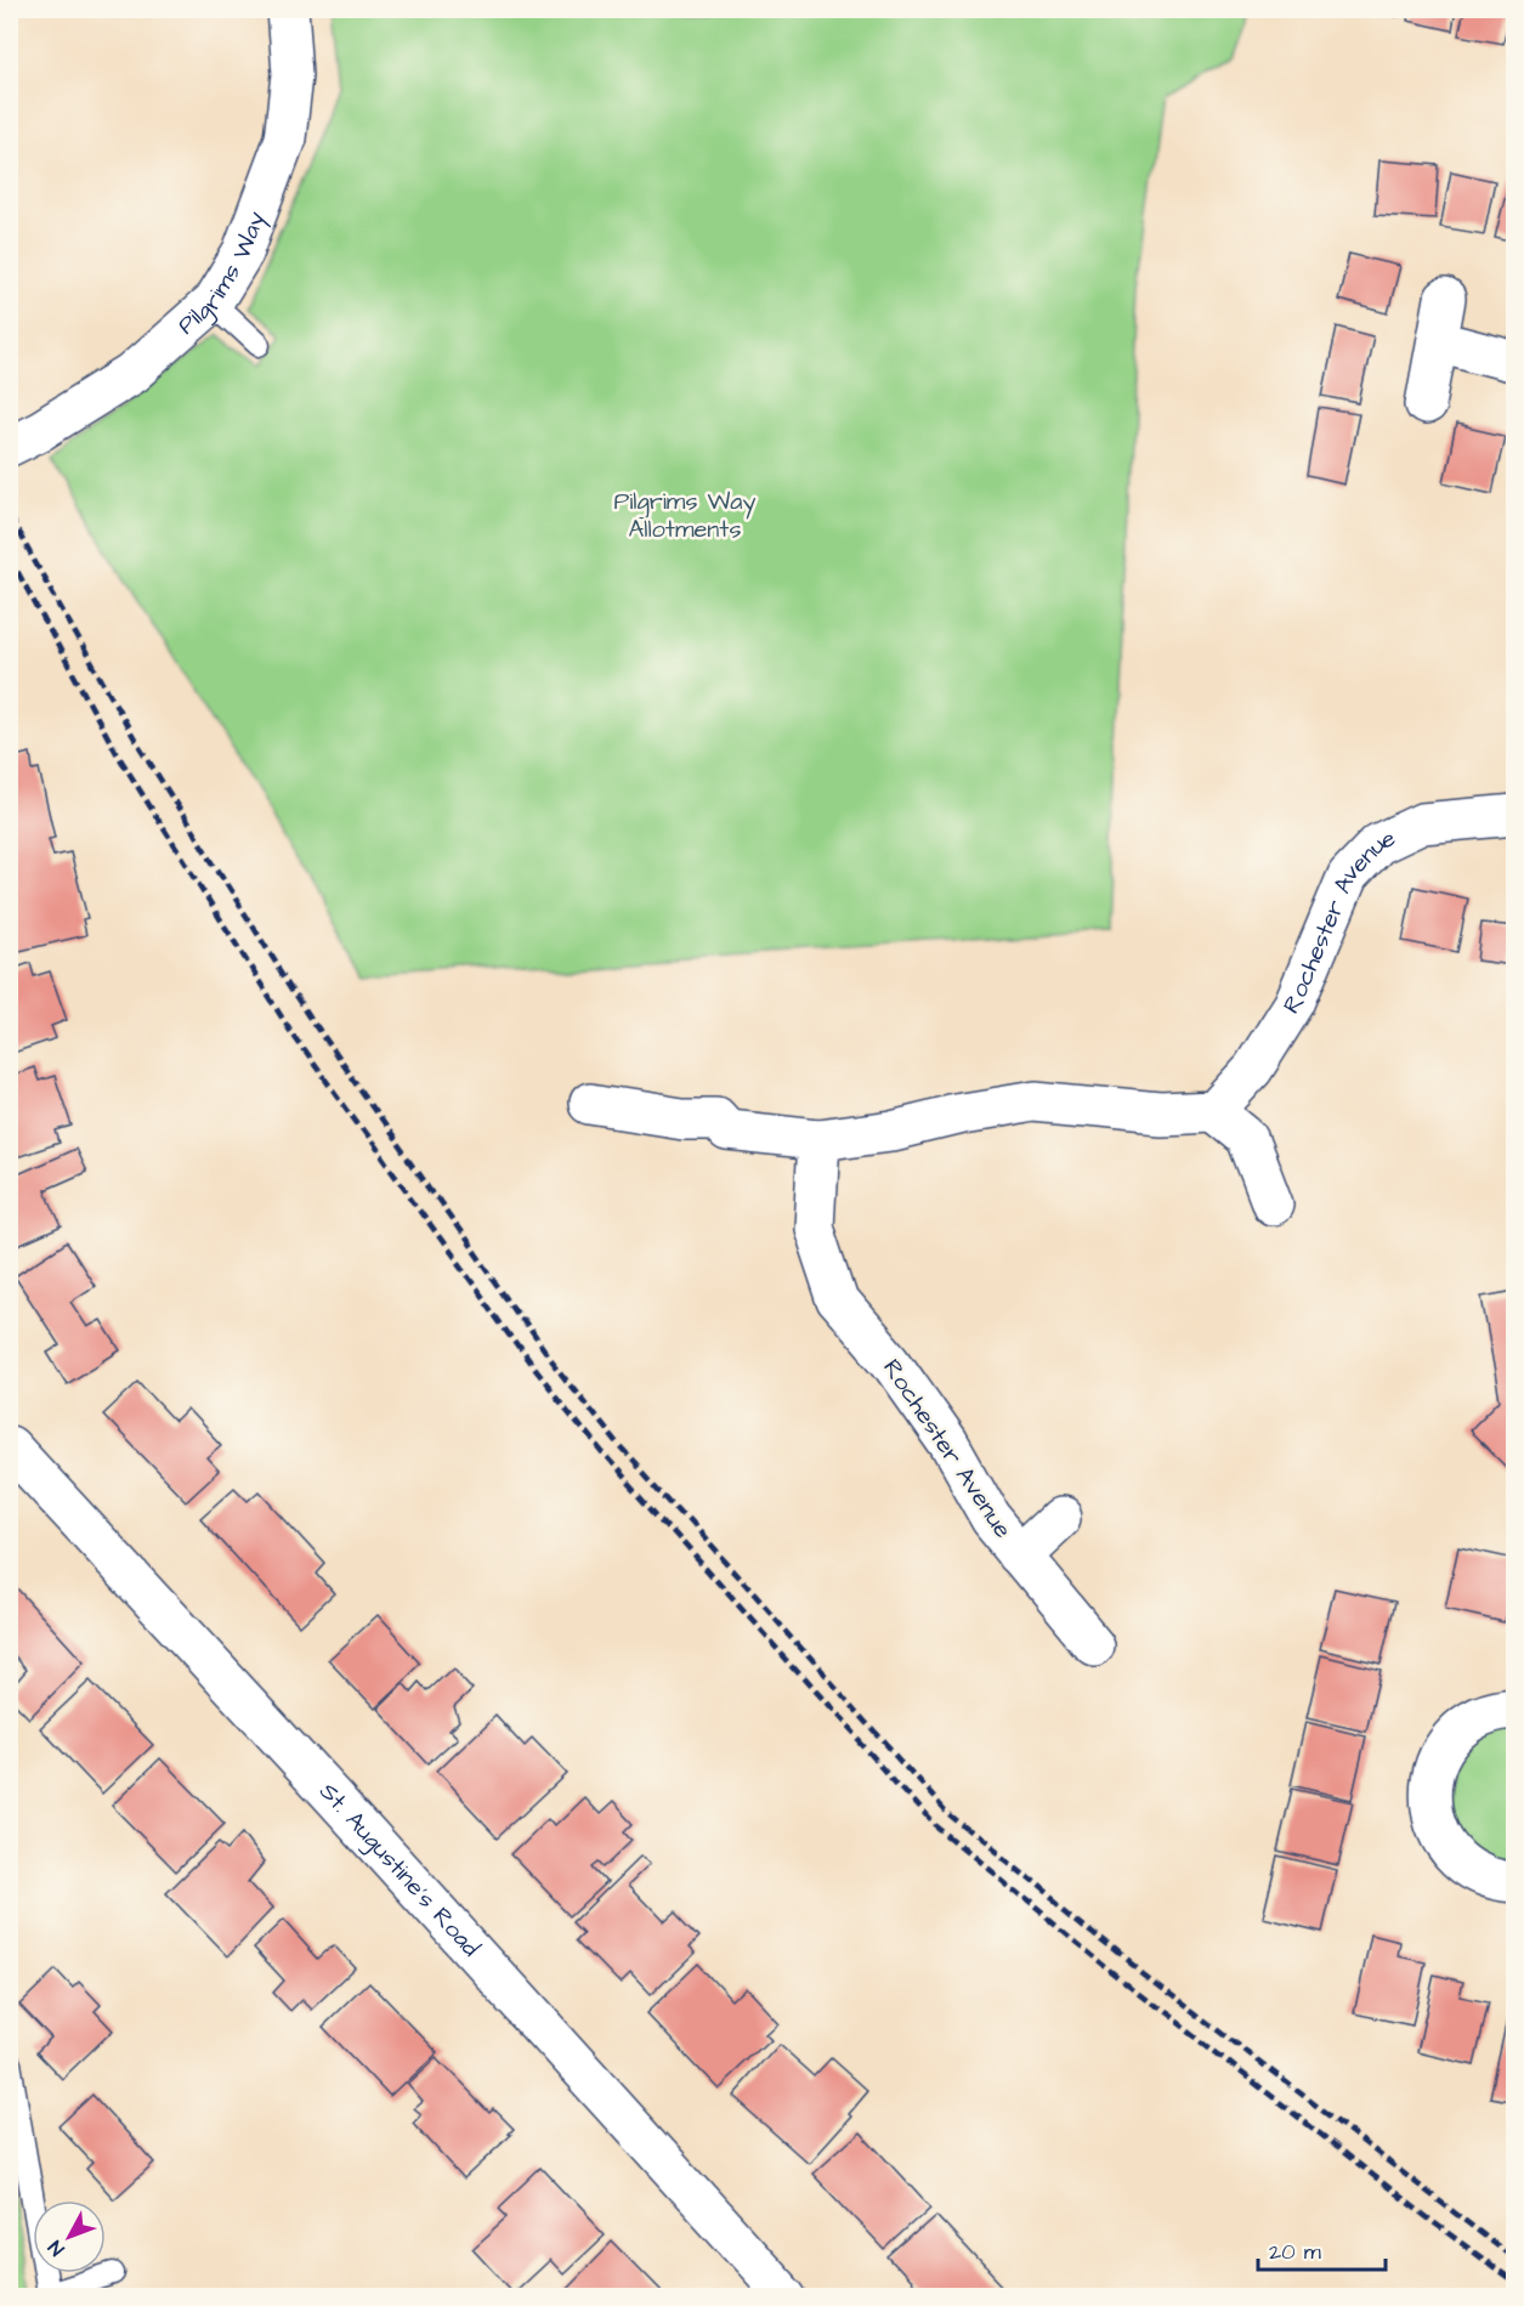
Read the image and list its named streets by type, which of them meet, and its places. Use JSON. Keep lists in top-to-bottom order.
{
  "streets": {
    "street": ["Pilgrims Way", "Rochester Avenue", "St. Augustine's Road"]
  },
  "parks": ["Pilgrims Way Allotments"],
  "scale_bar": "20 m",
  "north": "bottom left"
}
